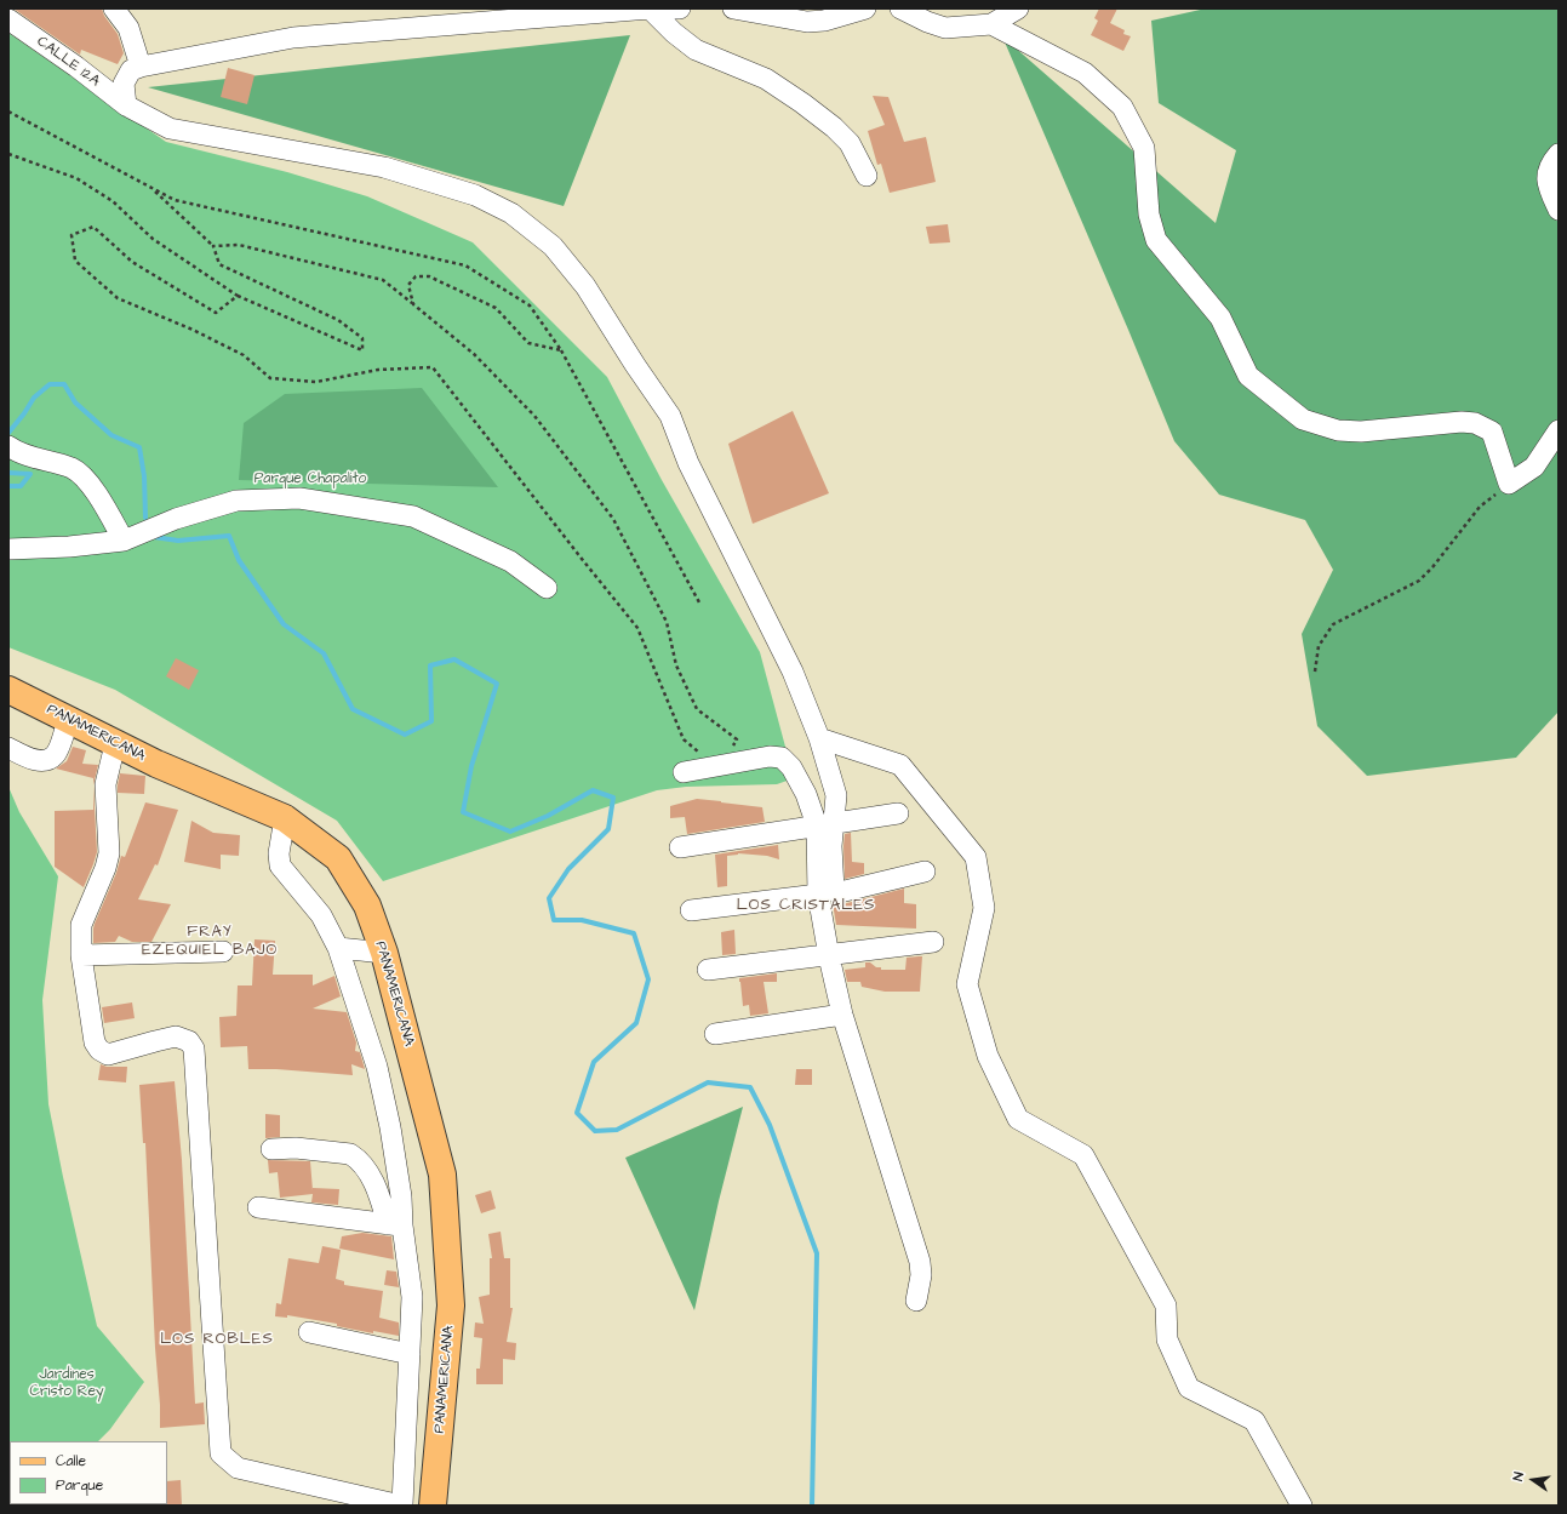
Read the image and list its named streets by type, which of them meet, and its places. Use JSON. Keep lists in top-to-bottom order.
{
  "streets": {
    "main road": ["PANAMERICANA"],
    "street": ["CALLE 12A"]
  },
  "districts": ["LOS CRISTALES", "FRAY EZEQUIEL BAJO", "LOS ROBLES"],
  "parks": ["Parque Chapalito", "Jardines Cristo Rey"],
  "legend": ["Calle", "Parque"],
  "north": "left"
}
